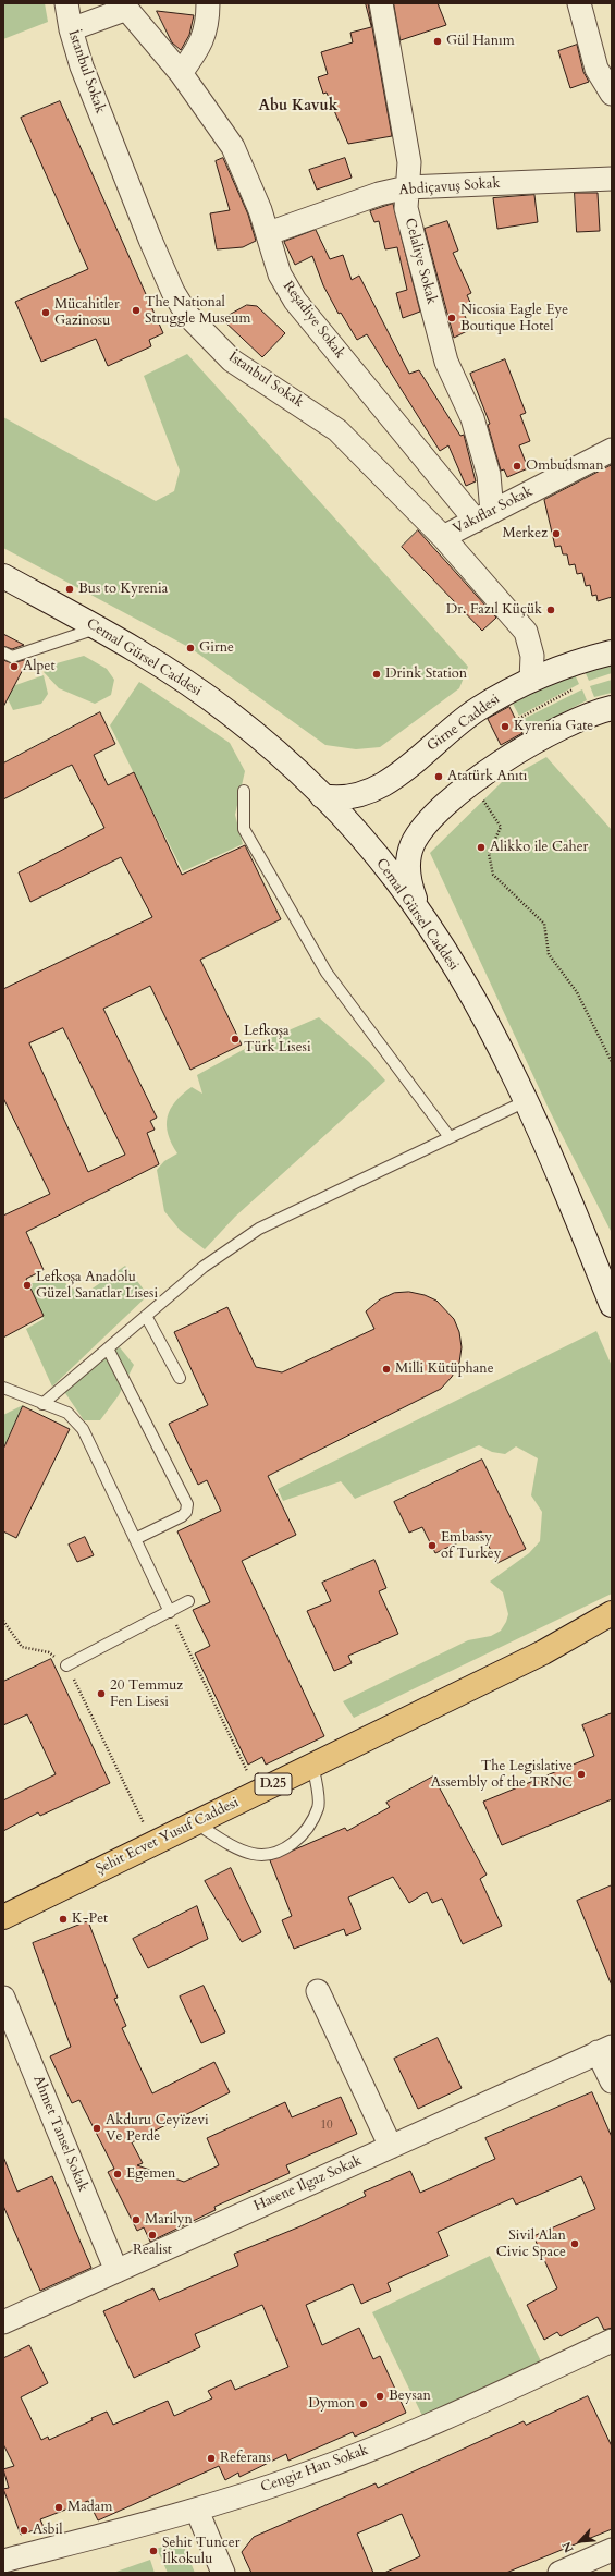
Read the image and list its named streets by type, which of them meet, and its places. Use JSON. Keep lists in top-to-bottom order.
{
  "streets": {
    "main road": [
      "Cemal Gürsel Caddesi",
      "Girne Caddesi",
      "D.25",
      "Şehit Ecvet Yusuf Caddesi"
    ],
    "street": [
      "İstanbul Sokak",
      "Abdiçavuş Sokak",
      "Celaliye Sokak",
      "Reşadiye Sokak",
      "Vakıflar Sokak",
      "Ahmet Tansel Sokak",
      "Hasene Ilgaz Sokak",
      "Cengiz Han Sokak"
    ]
  },
  "crossings": [
    ["İstanbul Sokak", "Vakıflar Sokak"],
    ["İstanbul Sokak", "Girne Caddesi"],
    ["Abdiçavuş Sokak", "Celaliye Sokak"],
    ["Abdiçavuş Sokak", "Reşadiye Sokak"],
    ["Celaliye Sokak", "Reşadiye Sokak"],
    ["Celaliye Sokak", "Vakıflar Sokak"],
    ["Reşadiye Sokak", "Vakıflar Sokak"],
    ["Cemal Gürsel Caddesi", "Girne Caddesi"],
    ["Ahmet Tansel Sokak", "Hasene Ilgaz Sokak"]
  ],
  "districts": ["Abu Kavuk"],
  "places": [
    "Gül Hanım",
    "The National Struggle Museum",
    "Mücahitler Gazinosu",
    "Nicosia Eagle Eye Boutique Hotel",
    "Ombudsman",
    "Merkez",
    "Bus to Kyrenia",
    "Dr. Fazıl Küçük",
    "Girne",
    "Alpet",
    "Drink Station",
    "Kyrenia Gate",
    "Atatürk Anıtı",
    "Alikko ile Caher",
    "Lefkoşa Türk Lisesi",
    "Lefkoşa Anadolu Güzel Sanatlar Lisesi",
    "Milli Kütüphane",
    "Embassy of Turkey",
    "20 Temmuz Fen Lisesi",
    "The Legislative Assembly of the TRNC",
    "K-Pet",
    "Akduru Ceyïzevi Ve Perde",
    "Egemen",
    "Marilyn",
    "Realist",
    "Sivil Alan Civic Space",
    "Beysan",
    "Dymon",
    "Referans",
    "Madam",
    "Asbil",
    "Şehit Tuncer İlkokulu"
  ],
  "house_numbers": ["10"],
  "north": "bottom left"
}
